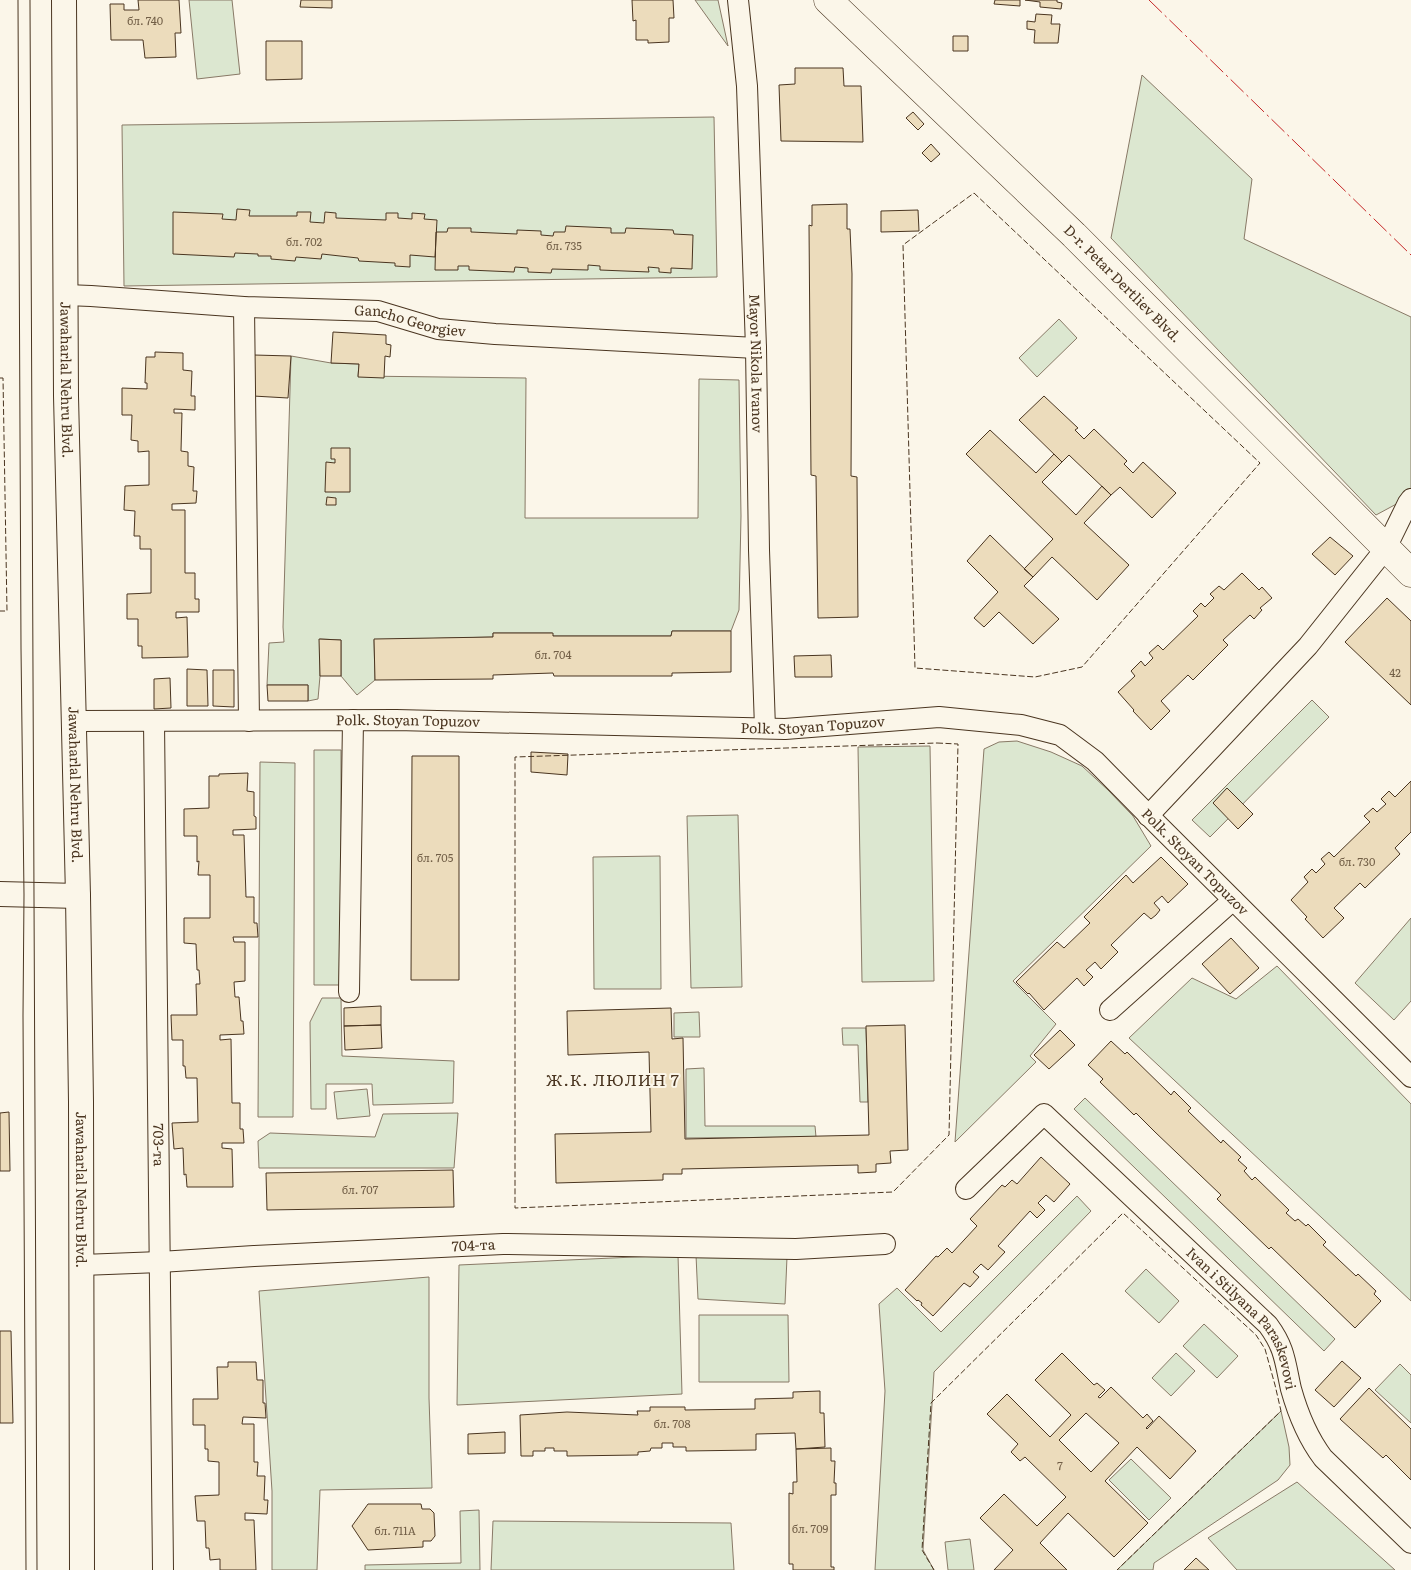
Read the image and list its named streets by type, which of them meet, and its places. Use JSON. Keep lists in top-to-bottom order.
{
  "streets": {
    "main road": ["D-r. Petar Dertliev Blvd."],
    "street": [
      "Gancho Georgiev",
      "Mayor Nikola Ivanov",
      "Jawaharlal Nehru Blvd.",
      "Polk. Stoyan Topuzov",
      "703-та",
      "704-та",
      "Ivan i Stilyana Paraskevovi"
    ]
  },
  "crossings": [
    ["Gancho Georgiev", "Mayor Nikola Ivanov"],
    ["Gancho Georgiev", "Jawaharlal Nehru Blvd."],
    ["Mayor Nikola Ivanov", "Polk. Stoyan Topuzov"],
    ["Jawaharlal Nehru Blvd.", "Polk. Stoyan Topuzov"],
    ["Jawaharlal Nehru Blvd.", "704-та"],
    ["Polk. Stoyan Topuzov", "703-та"],
    ["703-та", "704-та"]
  ],
  "districts": ["Ж.К. ЛЮЛИН 7"],
  "house_numbers": [
    "бл. 740",
    "бл. 702",
    "бл. 735",
    "бл. 704",
    "42",
    "бл. 705",
    "бл. 730",
    "бл. 707",
    "бл. 708",
    "7",
    "бл. 709",
    "бл. 711A"
  ]
}
